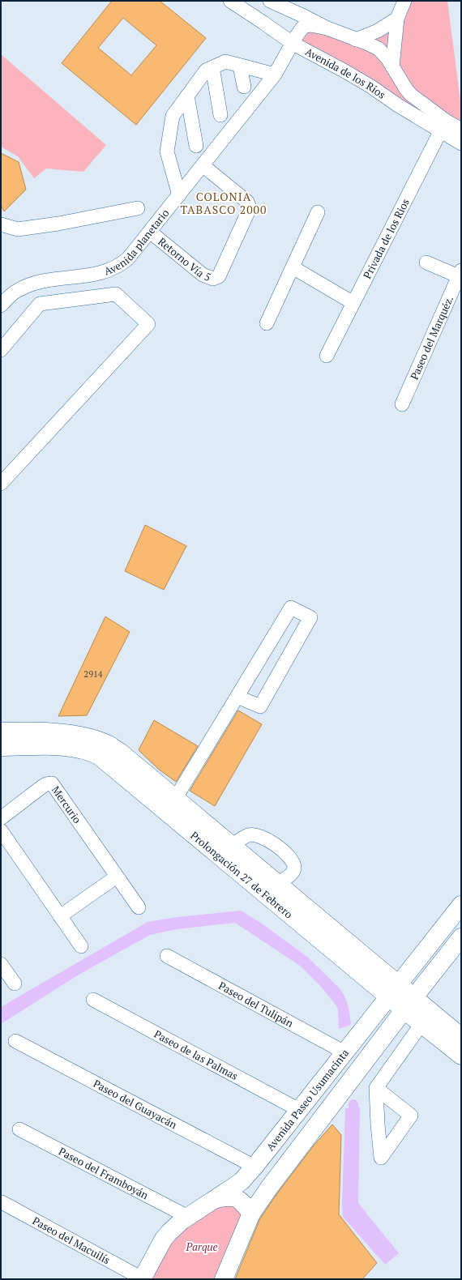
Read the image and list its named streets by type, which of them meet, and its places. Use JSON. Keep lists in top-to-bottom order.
{
  "streets": {
    "main road": ["Prolongación 27 de Febrero", "Avenida Paseo Usumacinta"],
    "street": [
      "Avenida de los Rios",
      "Privada de los Rios",
      "Avenida planetario",
      "Retorno Vía 5",
      "Paseo del Marquéz.",
      "Mercurio",
      "Paseo del Tulipán",
      "Paseo de las Palmas",
      "Paseo del Guayacán",
      "Paseo del Framboyán",
      "Paseo del Macuilís"
    ]
  },
  "crossings": [
    ["Avenida de los Rios", "Privada de los Rios"],
    ["Avenida de los Rios", "Avenida planetario"],
    ["Avenida planetario", "Retorno Vía 5"],
    ["Prolongación 27 de Febrero", "Avenida Paseo Usumacinta"],
    ["Paseo del Tulipán", "Avenida Paseo Usumacinta"],
    ["Paseo de las Palmas", "Avenida Paseo Usumacinta"],
    ["Avenida Paseo Usumacinta", "Paseo del Guayacán"],
    ["Avenida Paseo Usumacinta", "Paseo del Framboyán"],
    ["Avenida Paseo Usumacinta", "Paseo del Macuilís"]
  ],
  "districts": ["COLONIA TABASCO 2000"],
  "parks": ["Parque"],
  "house_numbers": ["2914"]
}
